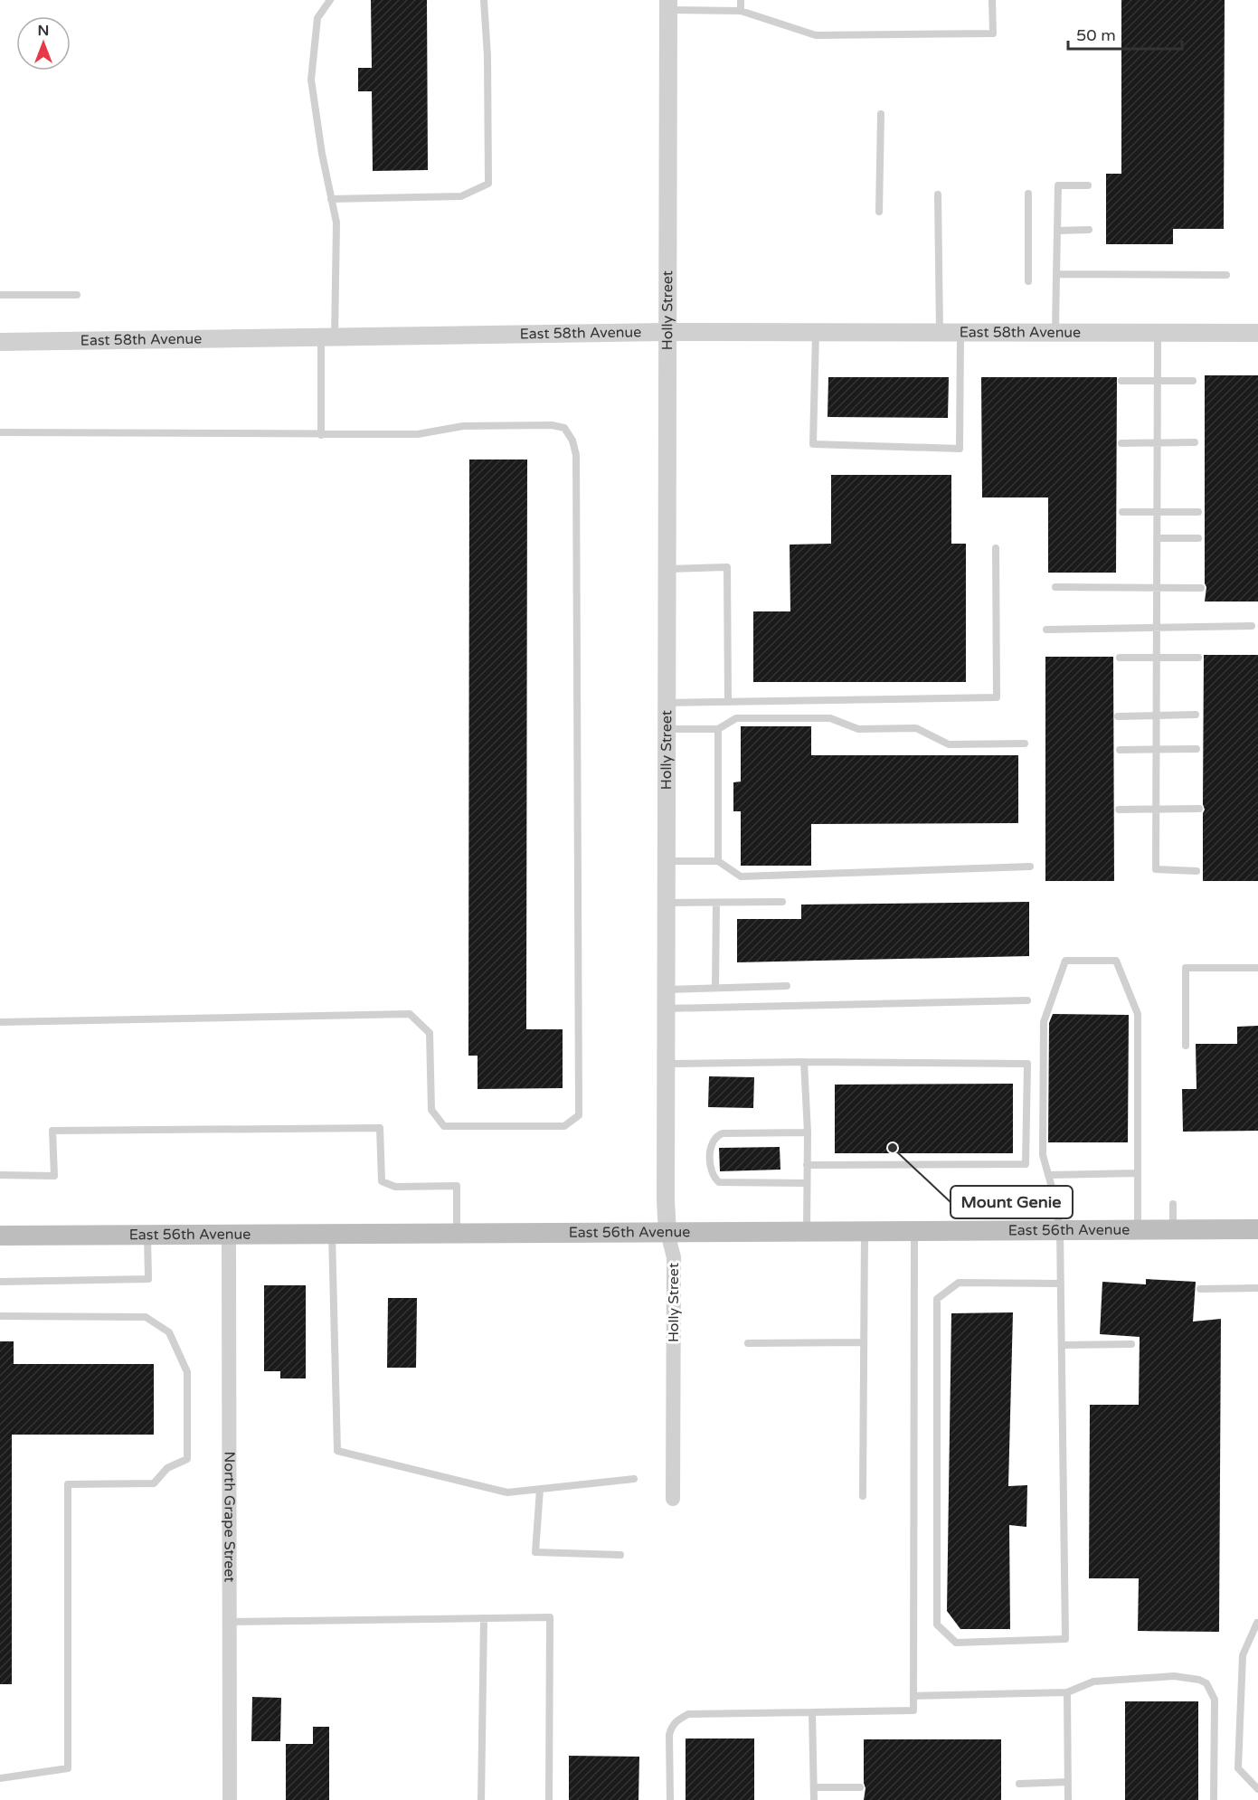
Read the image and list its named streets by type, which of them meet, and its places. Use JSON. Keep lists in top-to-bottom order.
{
  "streets": {
    "main road": ["East 56th Avenue"],
    "street": ["Holly Street", "East 58th Avenue", "North Grape Street"]
  },
  "crossings": [
    ["Holly Street", "East 58th Avenue"],
    ["Holly Street", "East 56th Avenue"],
    ["East 56th Avenue", "North Grape Street"]
  ],
  "places": ["Mount Genie"],
  "scale_bar": "50 m",
  "north": "top"
}
